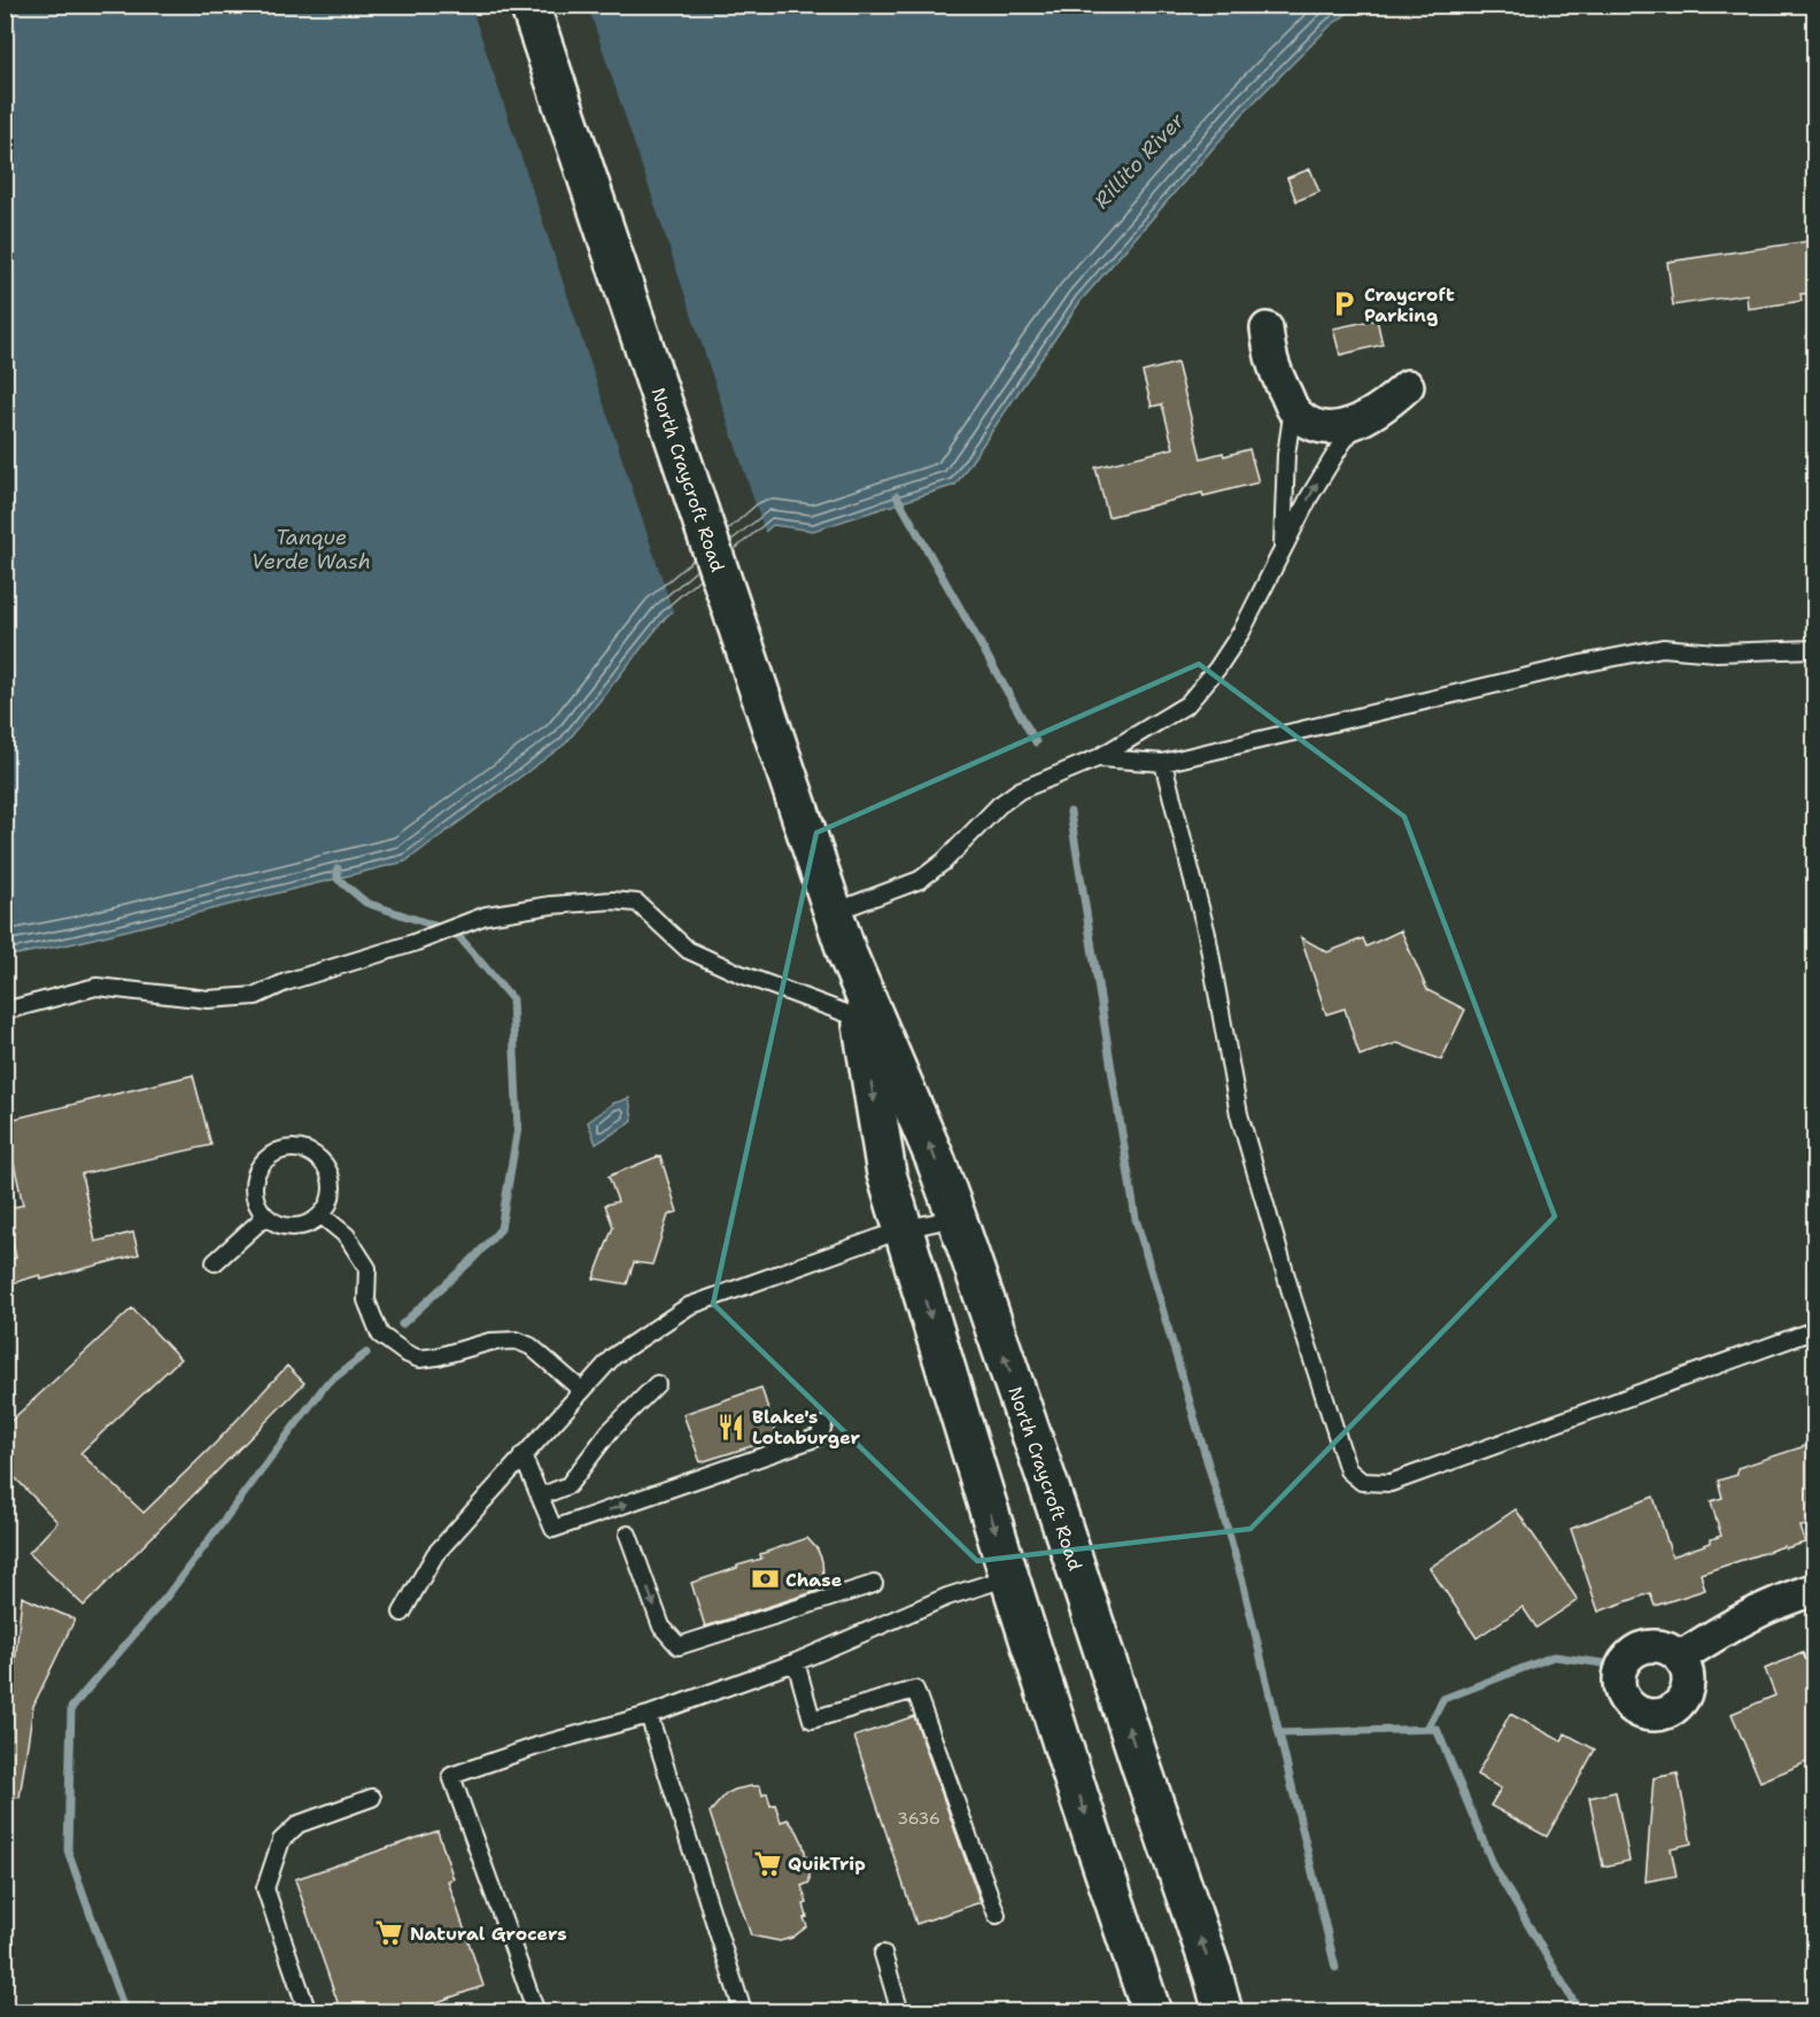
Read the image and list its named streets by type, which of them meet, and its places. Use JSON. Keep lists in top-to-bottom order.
{
  "streets": {
    "main road": ["North Craycroft Road"]
  },
  "water": ["Rillito River", "Tanque Verde Wash"],
  "places": {
    "parking": ["Craycroft Parking"],
    "restaurant": ["Blake's Lotaburger"],
    "bank": ["Chase"],
    "supermarket": ["QuikTrip", "Natural Grocers"]
  },
  "house_numbers": ["3636"]
}
